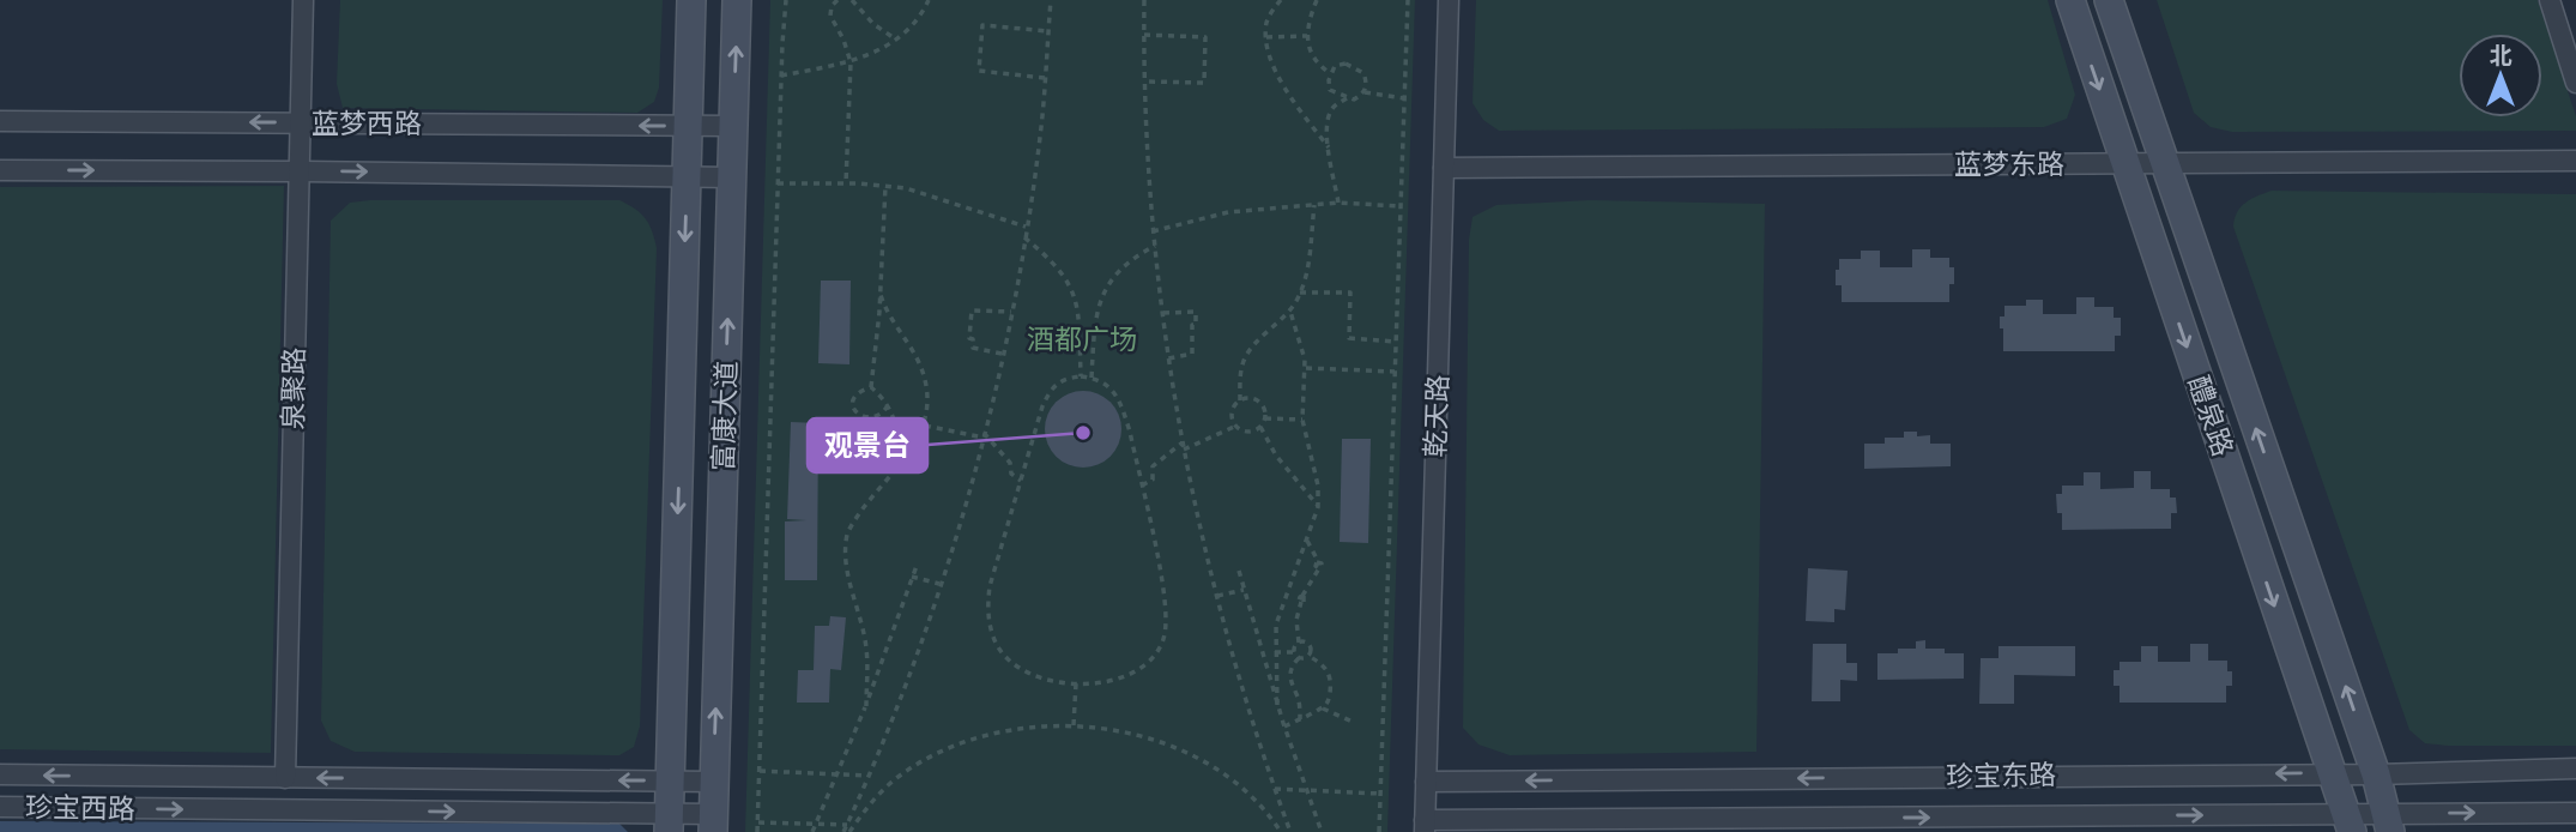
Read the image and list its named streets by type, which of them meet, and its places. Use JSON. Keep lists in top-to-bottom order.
{
  "streets": {
    "street": [
      "蓝梦西路",
      "蓝梦东路",
      "泉聚路",
      "富康大道",
      "乾天路",
      "醴泉路",
      "珍宝东路",
      "珍宝西路"
    ]
  },
  "crossings": [
    ["蓝梦西路", "泉聚路"],
    ["蓝梦西路", "富康大道"],
    ["蓝梦东路", "乾天路"],
    ["蓝梦东路", "醴泉路"],
    ["泉聚路", "珍宝西路"],
    ["富康大道", "珍宝西路"],
    ["乾天路", "珍宝东路"],
    ["醴泉路", "珍宝东路"]
  ],
  "parks": ["酒都广场"],
  "places": ["观景台"],
  "north": "top"
}
